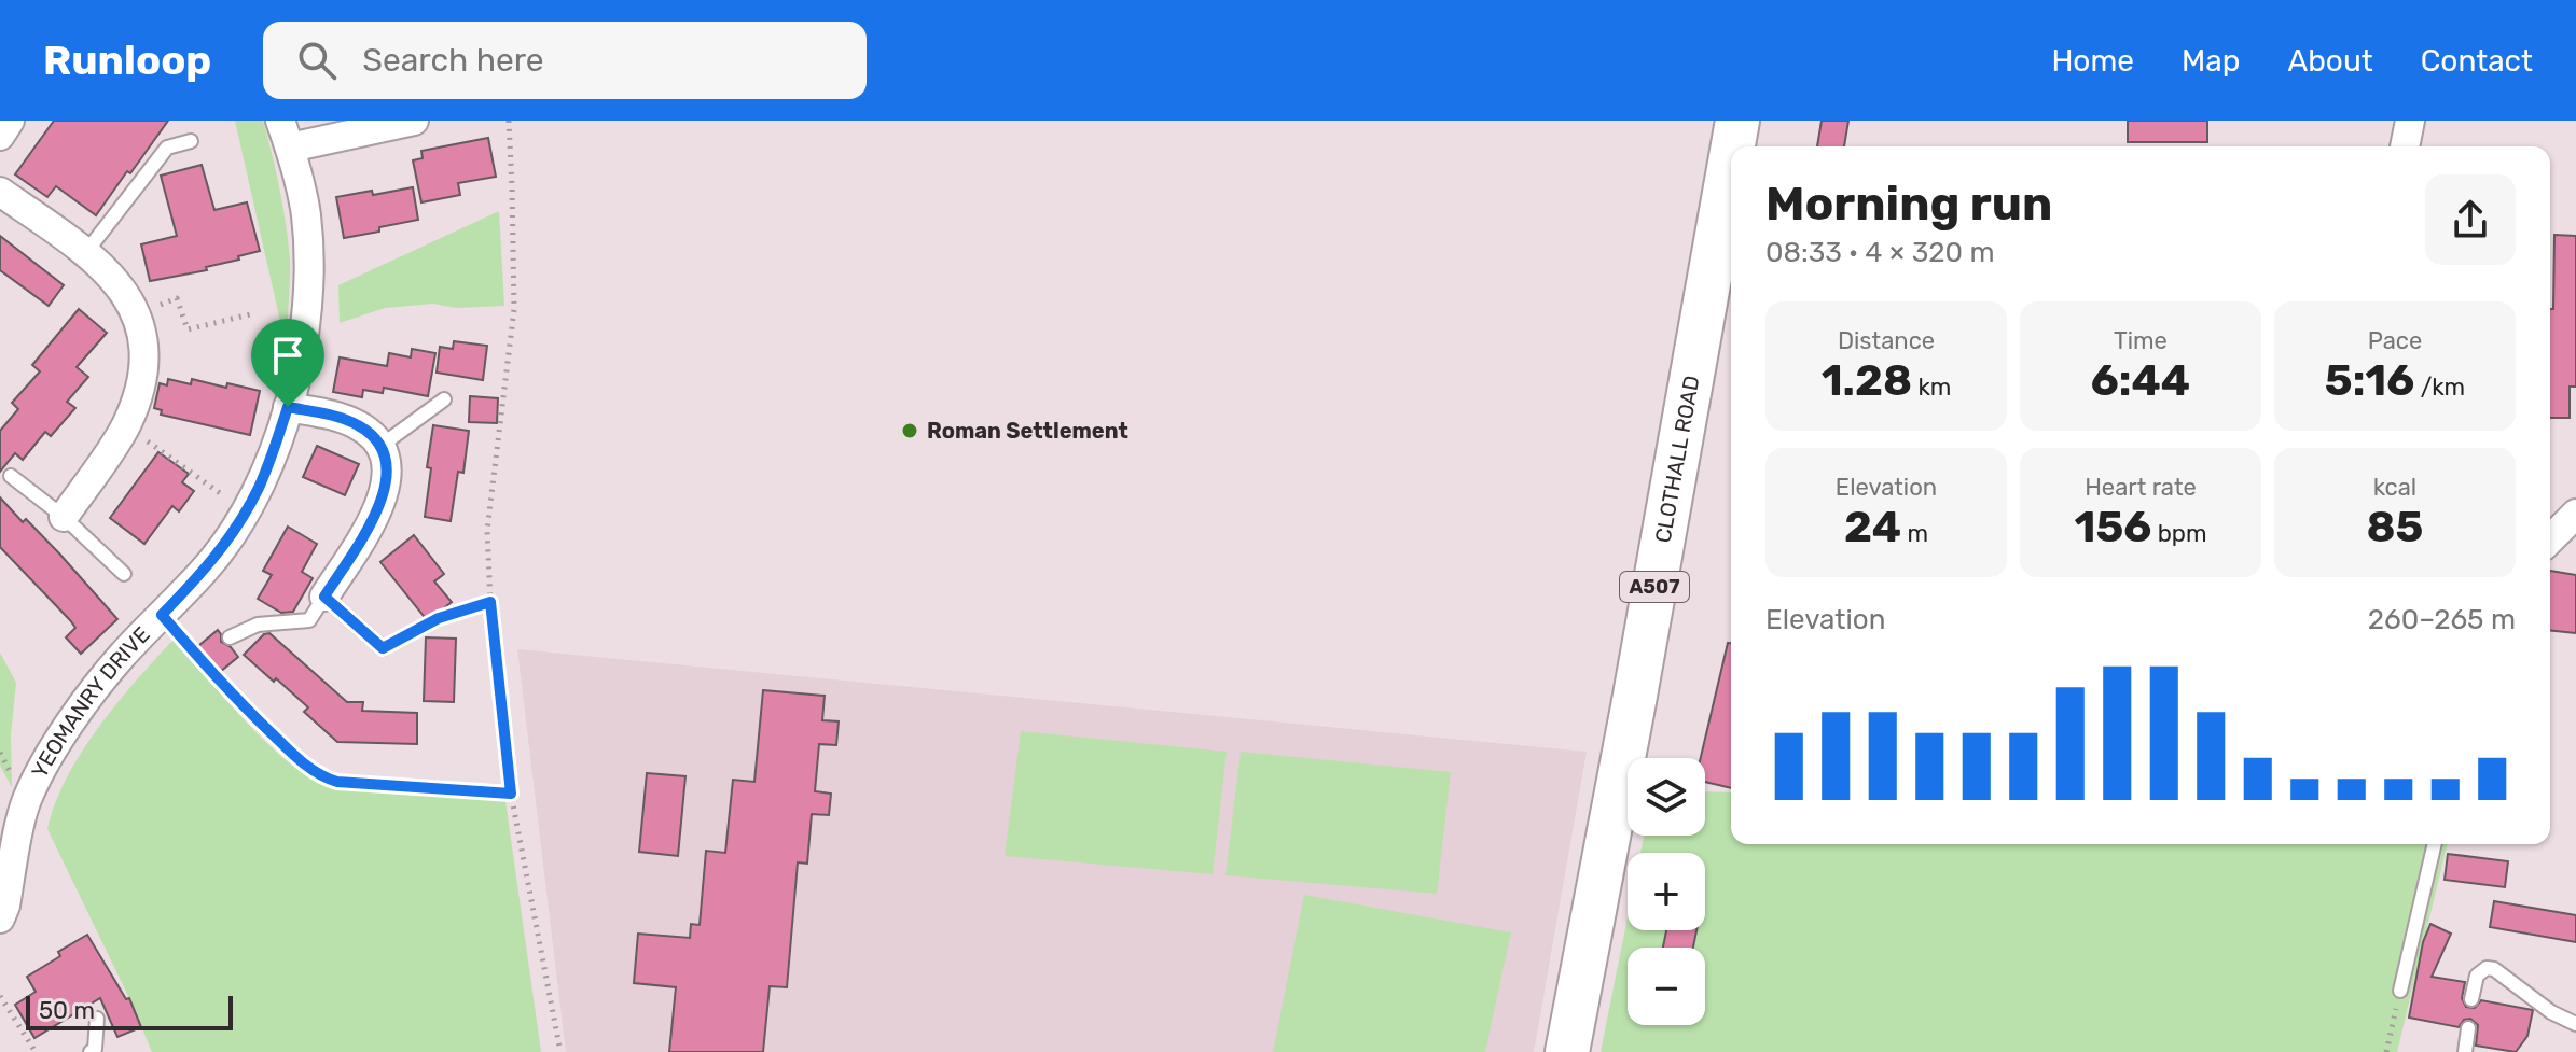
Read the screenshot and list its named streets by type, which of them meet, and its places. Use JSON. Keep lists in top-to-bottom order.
{
  "streets": {
    "main road": ["CLOTHALL ROAD", "A507"],
    "street": ["YEOMANRY DRIVE"]
  },
  "places": ["Roman Settlement"],
  "scale_bar": "50 m",
  "page": {
    "header": "Runloop",
    "search": "Search here",
    "nav": [
      "Home",
      "Map",
      "About",
      "Contact"
    ],
    "heading": ["Morning run", "08:33 · 4 × 320 m"],
    "stats": [
      ["Distance", "1.28 km"],
      ["Time", "6:44"],
      ["Pace", "5:16 /km"],
      ["Elevation", "24 m"],
      ["Heart rate", "156 bpm"],
      ["kcal", "85"]
    ],
    "chart": ["Elevation", "260–265 m"],
    "map_buttons": ["+", "−"],
    "scale": "50 m"
  }
}
